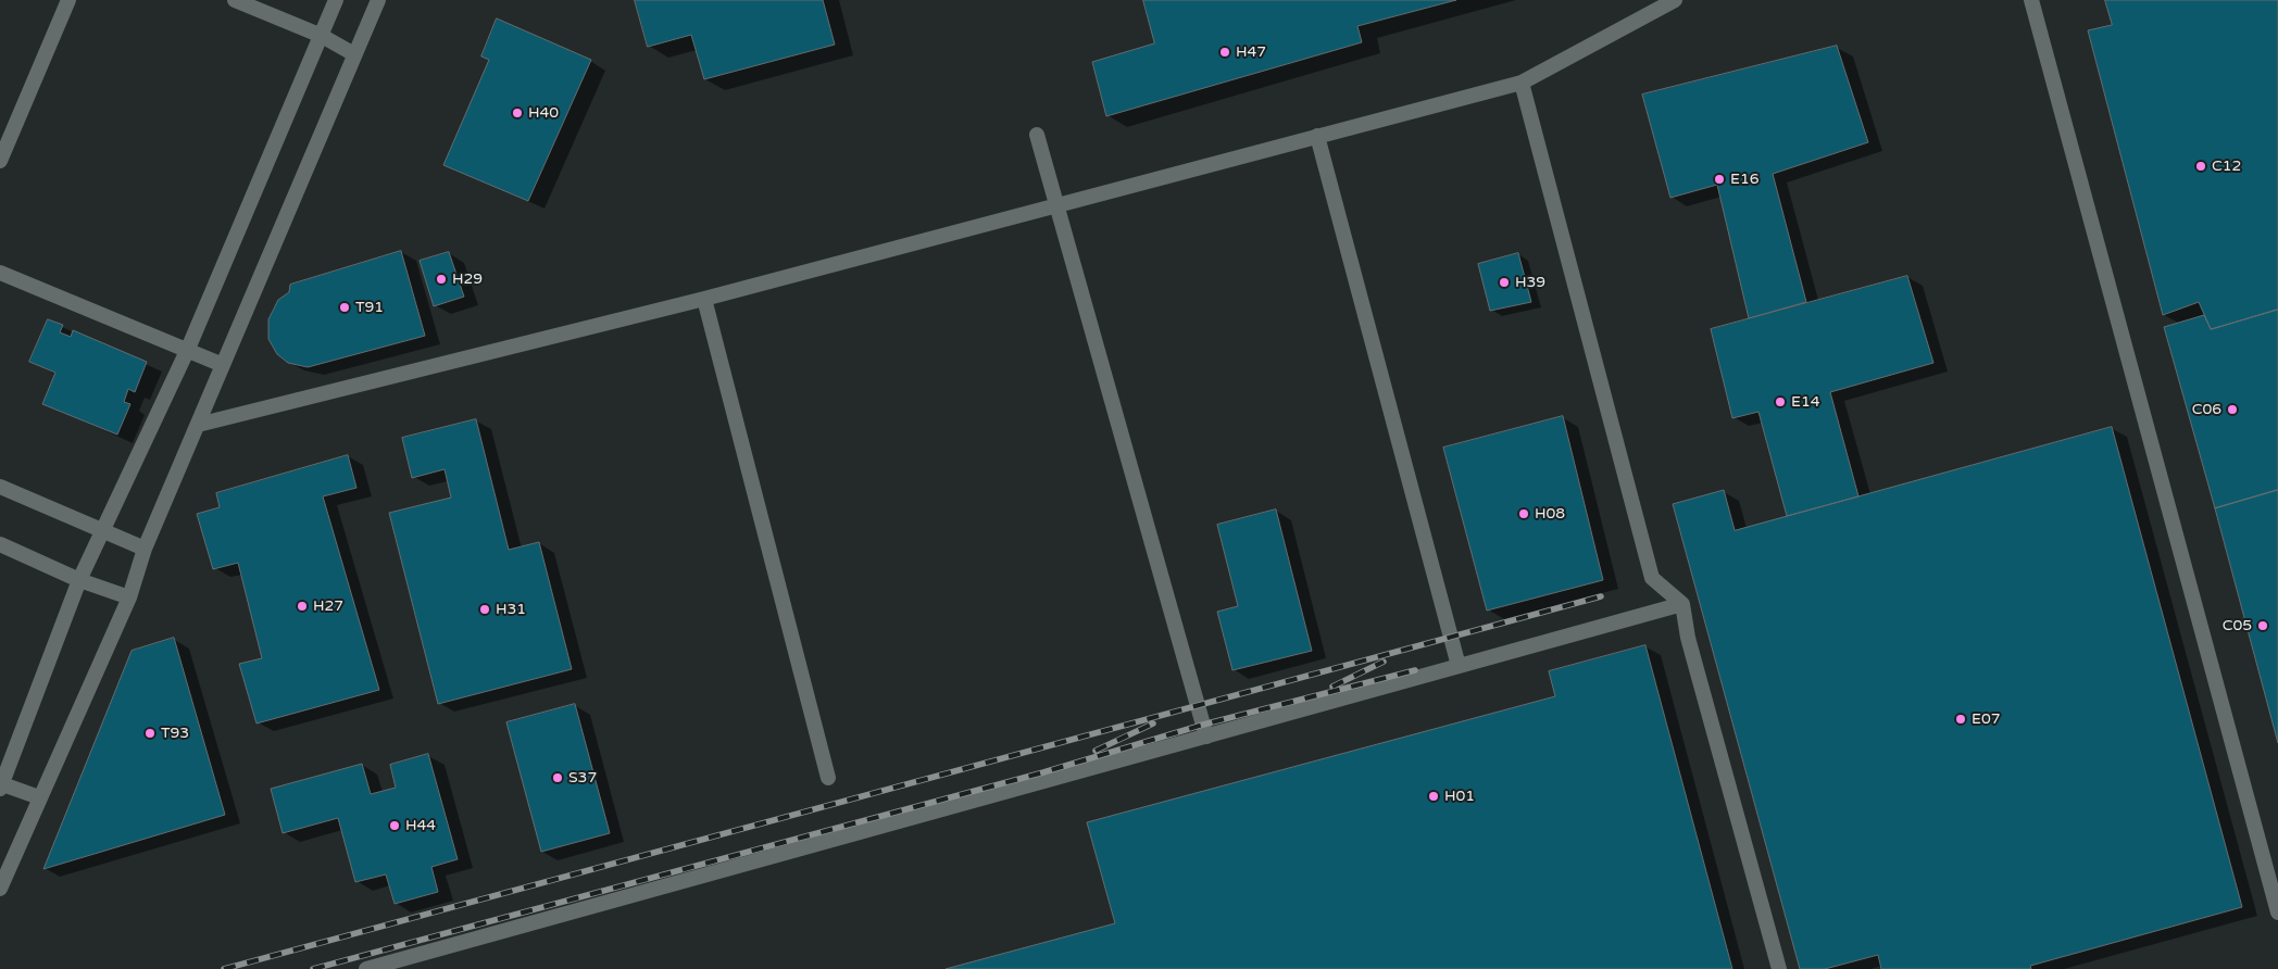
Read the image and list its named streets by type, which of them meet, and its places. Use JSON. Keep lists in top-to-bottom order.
{
  "places": [
    "H47",
    "H40",
    "C12",
    "E16",
    "H29",
    "H39",
    "T91",
    "E14",
    "C06",
    "H08",
    "H27",
    "H31",
    "C05",
    "E07",
    "T93",
    "S37",
    "H01",
    "H44"
  ]
}
